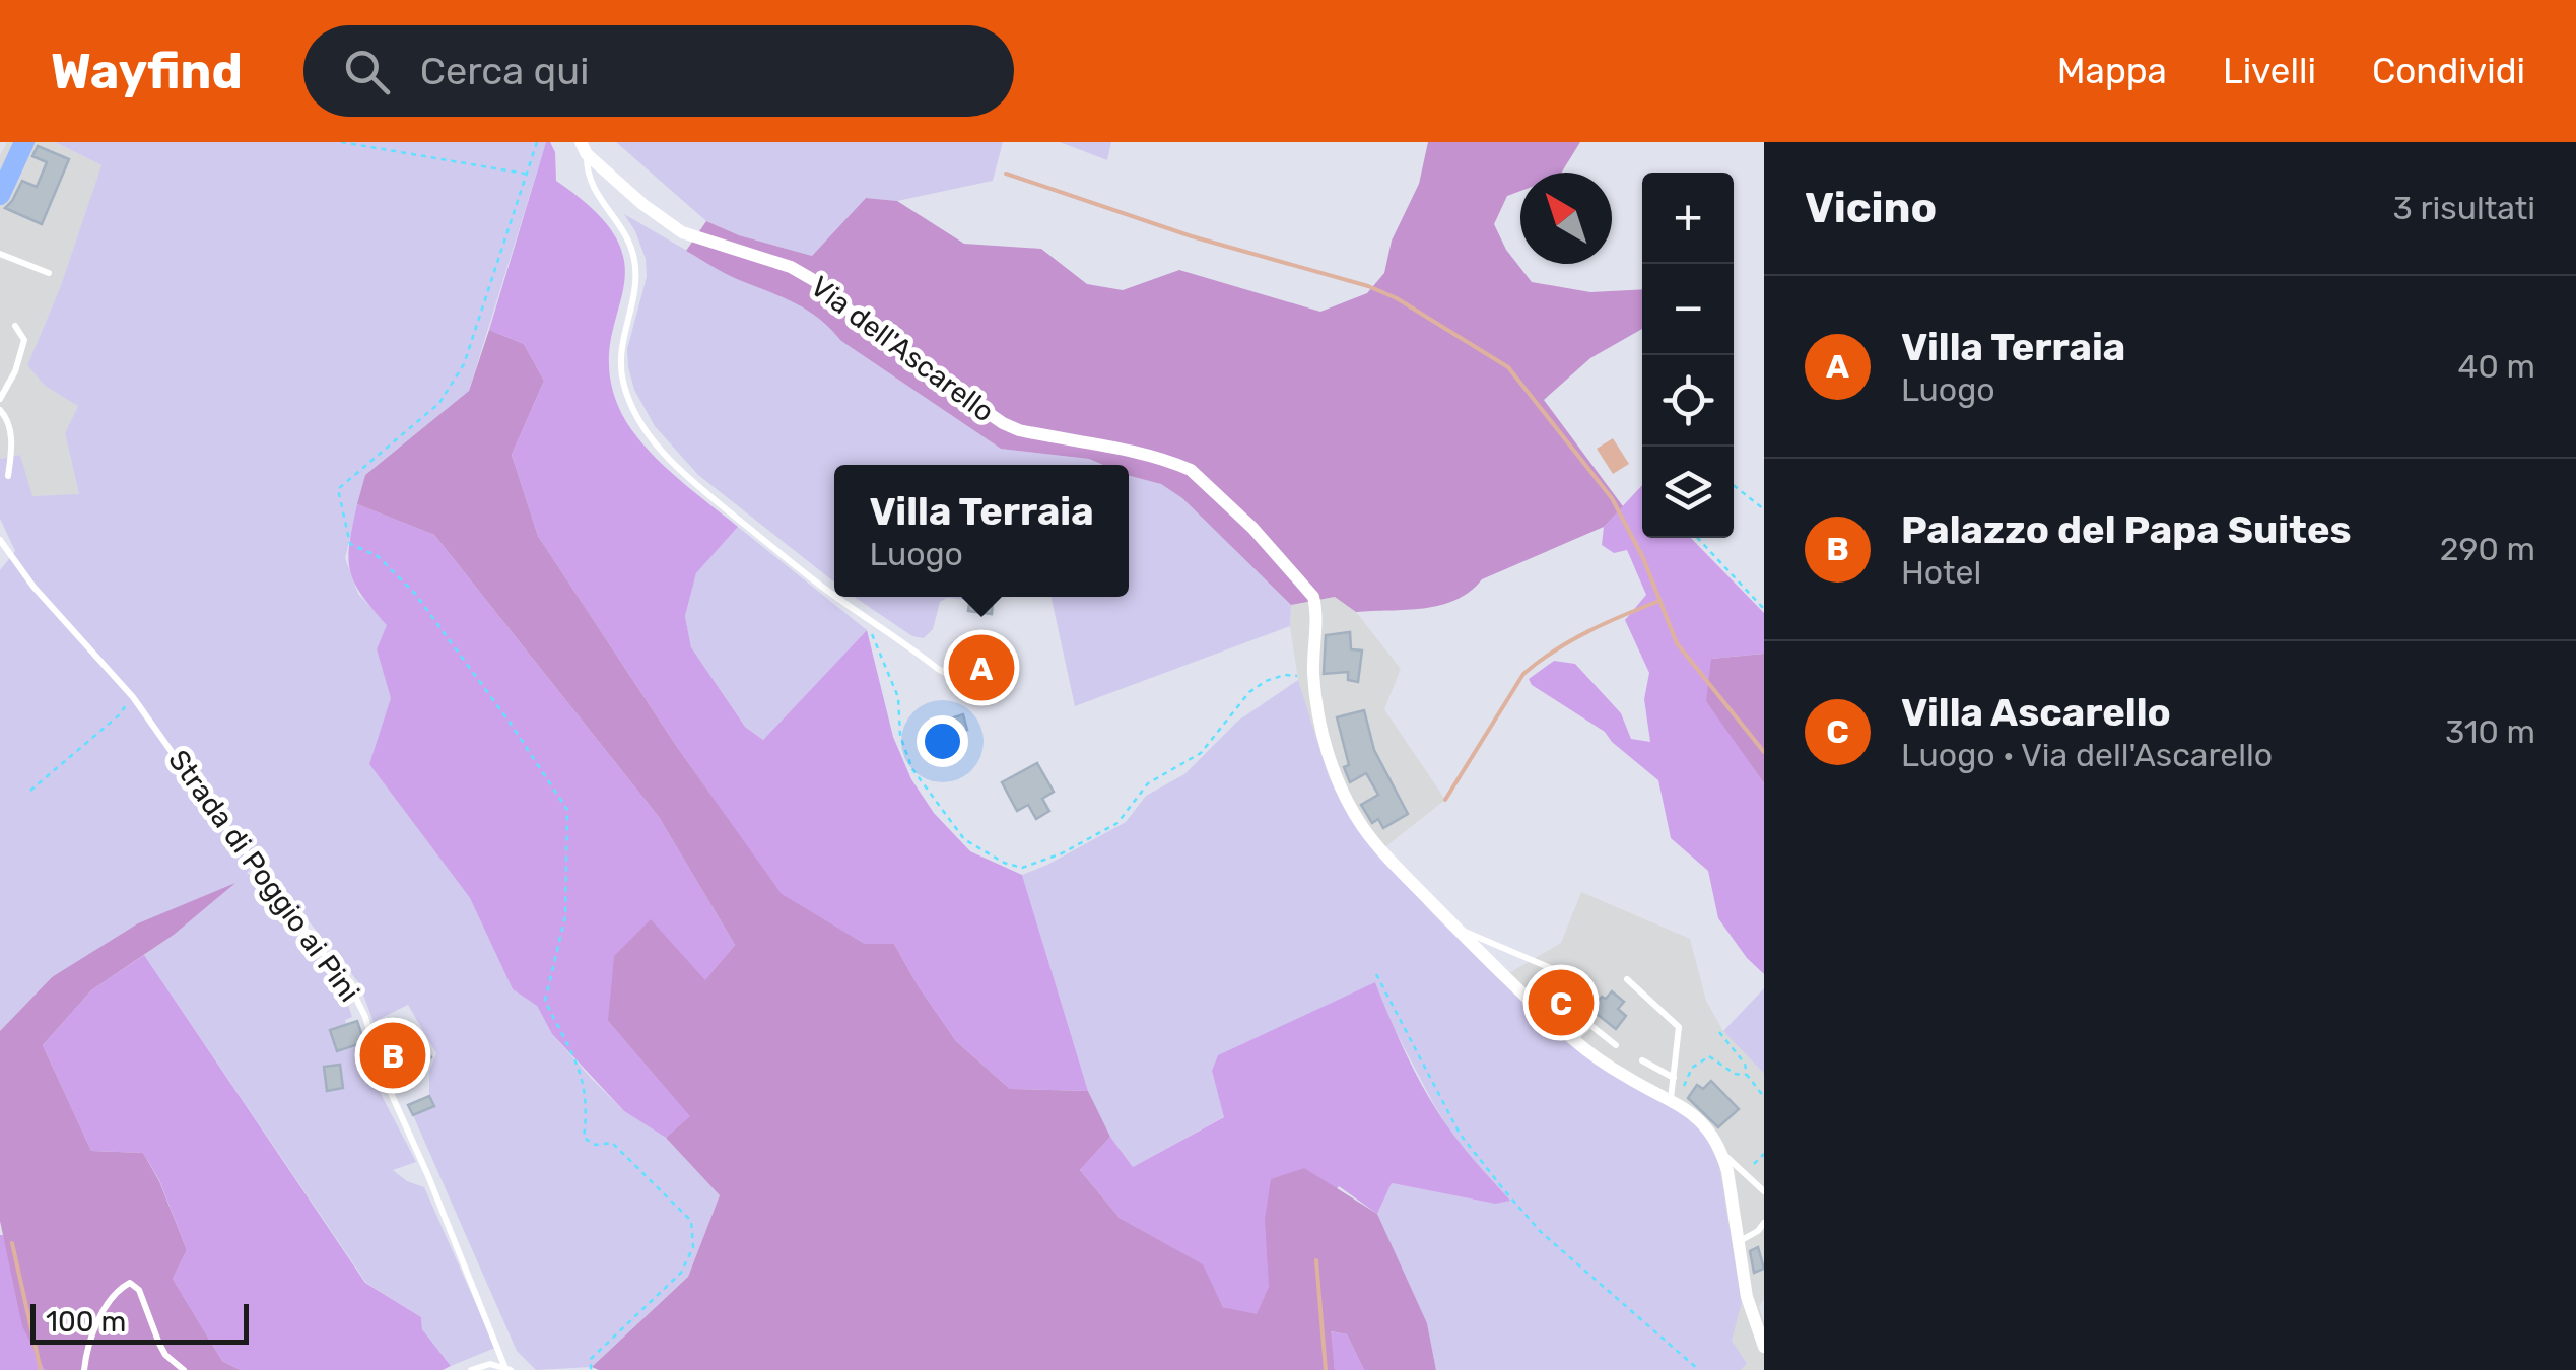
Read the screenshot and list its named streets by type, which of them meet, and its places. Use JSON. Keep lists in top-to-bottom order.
{
  "streets": {
    "street": ["Via dell'Ascarello"],
    "lane": ["Strada di Poggio ai Pini"]
  },
  "scale_bar": "100 m",
  "north": "top left",
  "page": {
    "header": "Wayfind",
    "search": "Cerca qui",
    "nav": ["Mappa", "Livelli", "Condividi"],
    "heading": ["Vicino", "3 risultati"],
    "map_buttons": ["+", "−"],
    "list": [
      {
        "mark": "A",
        "name": "Villa Terraia",
        "note": "Luogo",
        "value": "40 m"
      },
      {
        "mark": "B",
        "name": "Palazzo del Papa Suites",
        "note": "Hotel",
        "value": "290 m"
      },
      {
        "mark": "C",
        "name": "Villa Ascarello",
        "note": "Luogo · Via dell'Ascarello",
        "value": "310 m"
      }
    ],
    "popup": ["Villa Terraia", "Luogo"],
    "pins": ["A", "C", "B"],
    "scale": "100 m"
  }
}
